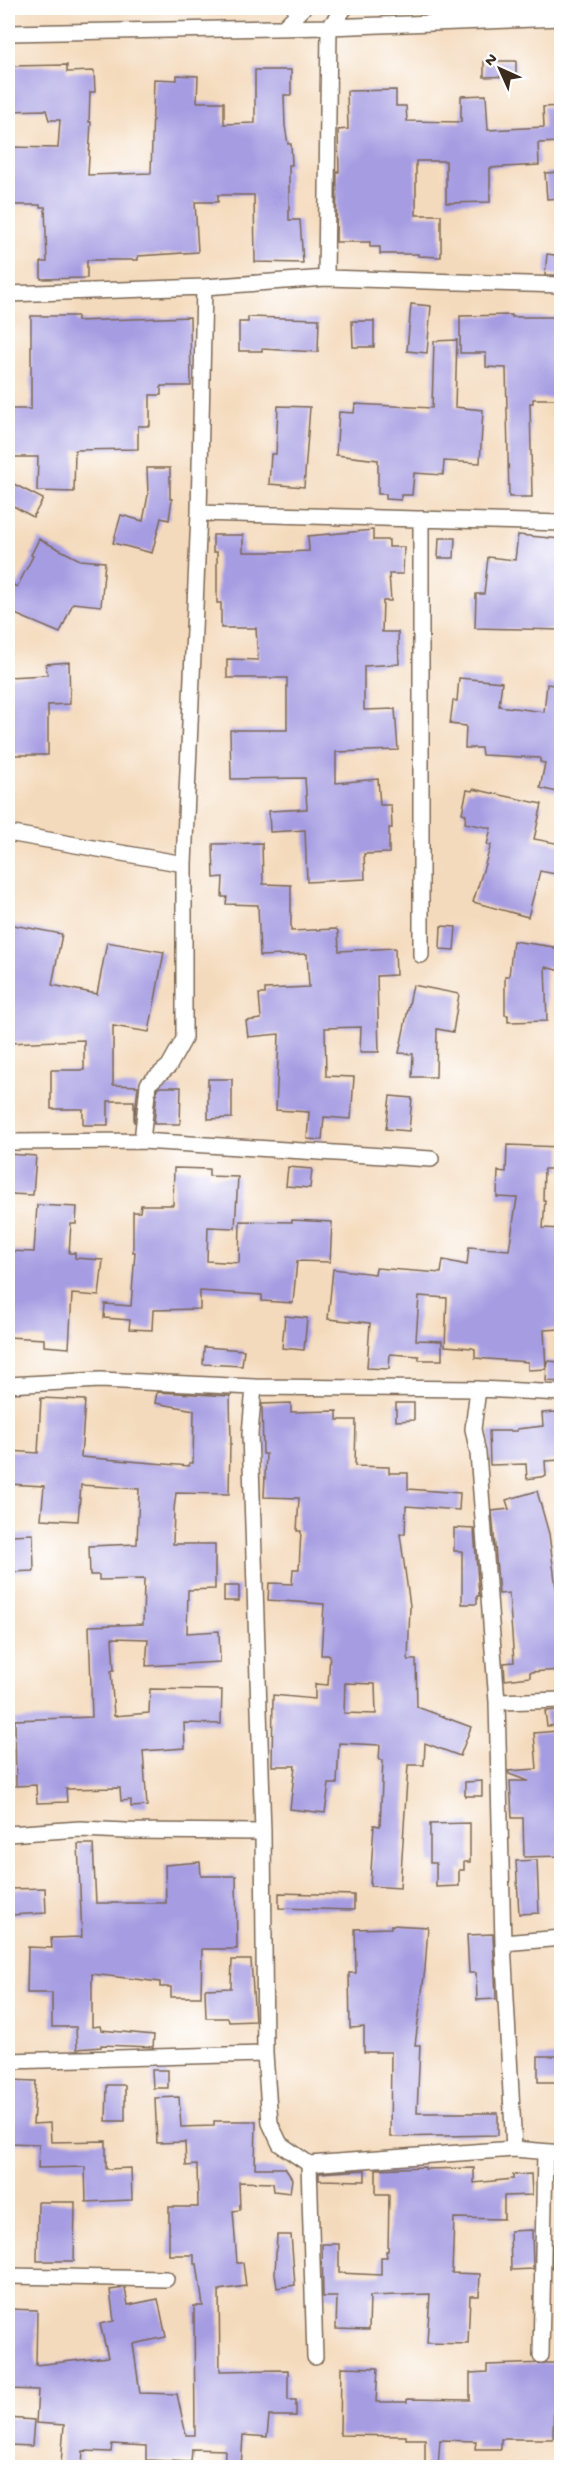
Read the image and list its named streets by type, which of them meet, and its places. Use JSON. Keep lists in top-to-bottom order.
{
  "north": "top left"
}
